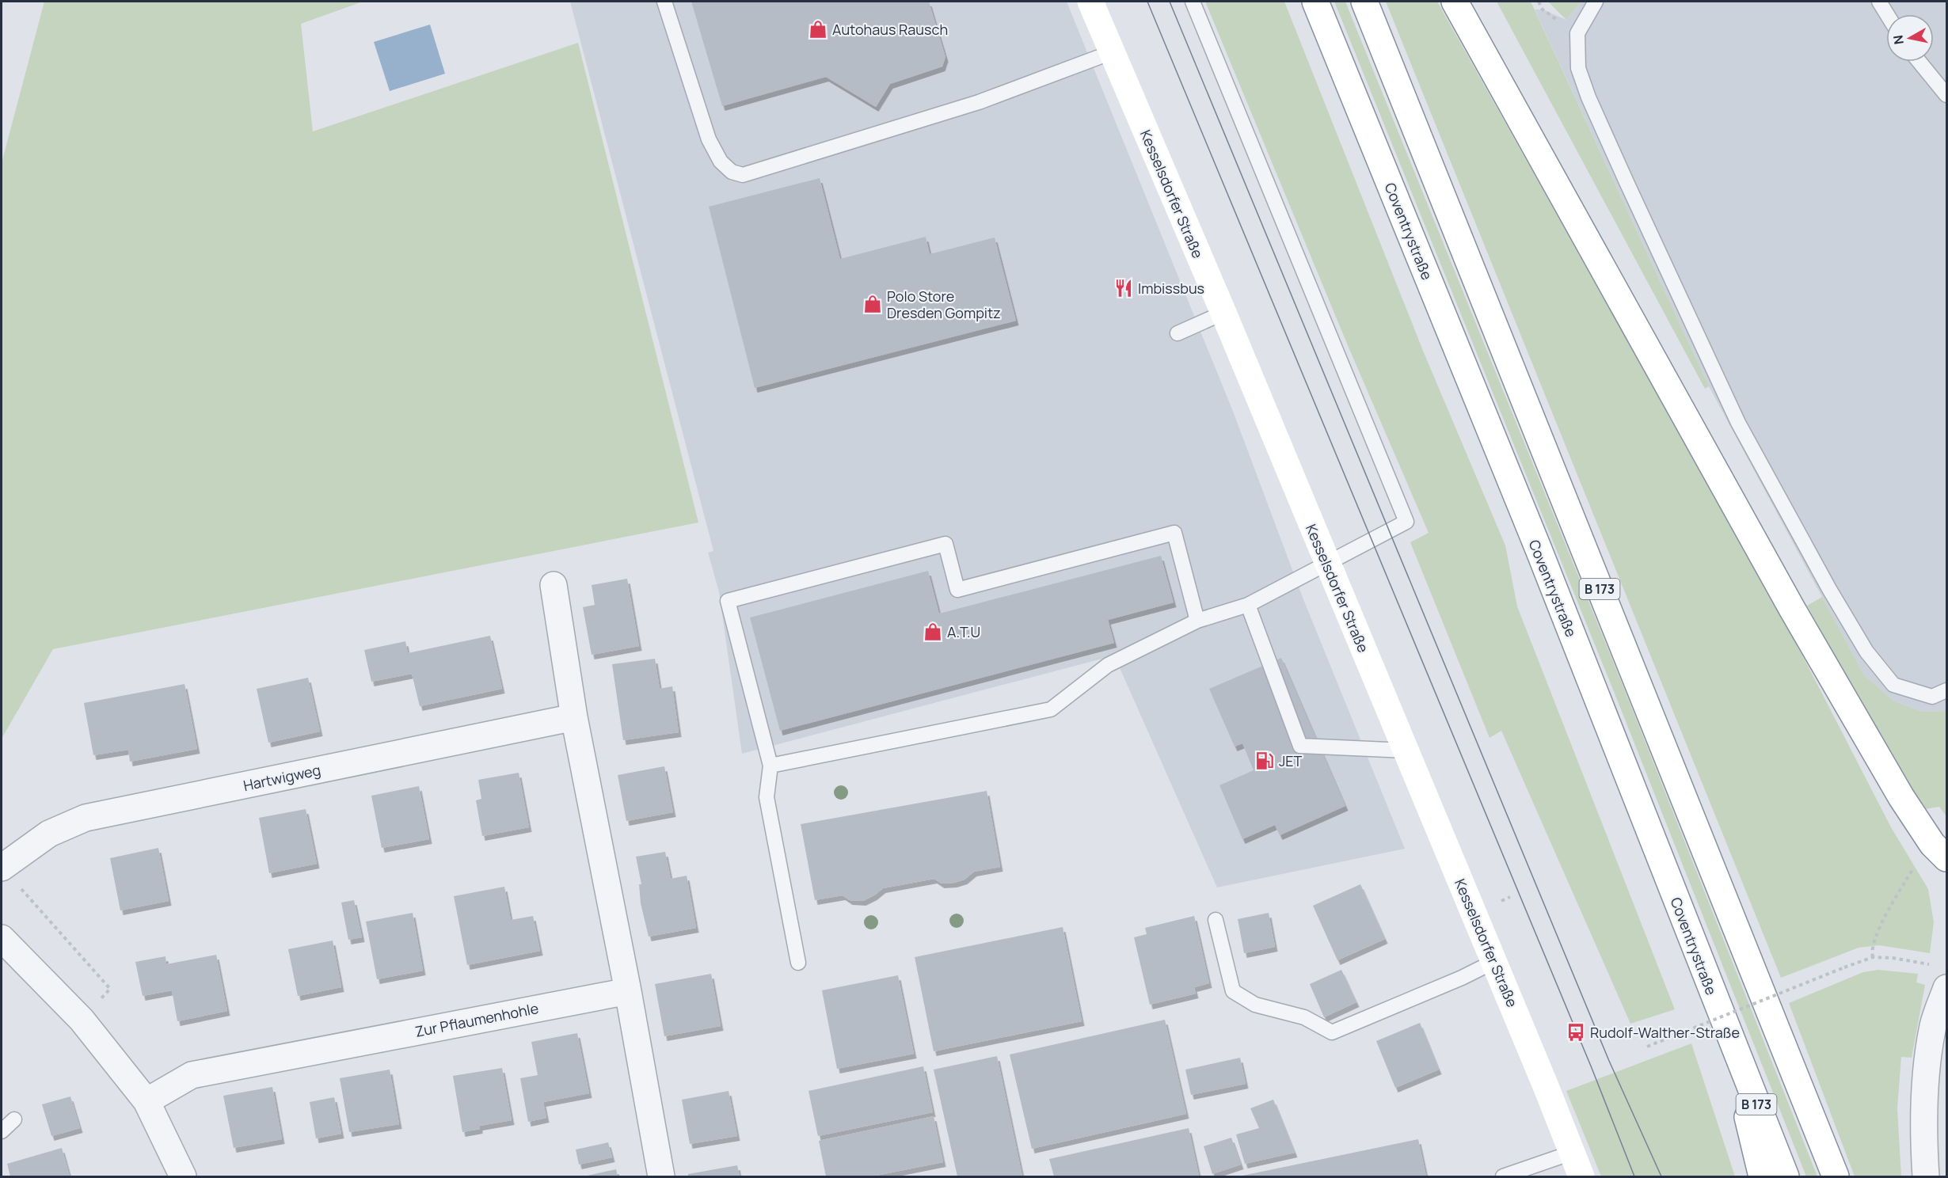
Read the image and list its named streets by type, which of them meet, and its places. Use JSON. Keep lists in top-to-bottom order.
{
  "streets": {
    "main road": ["Kesselsdorfer Straße", "Coventrystraße", "B 173"],
    "street": ["Hartwigweg", "Zur Pflaumenhohle"]
  },
  "places": {
    "shop": ["Autohaus Rausch", "Polo Store Dresden Gompitz", "A.T.U"],
    "restaurant": ["Imbissbus"],
    "fuel station": ["JET"],
    "bus stop": ["Rudolf-Walther-Straße"]
  },
  "north": "left"
}
